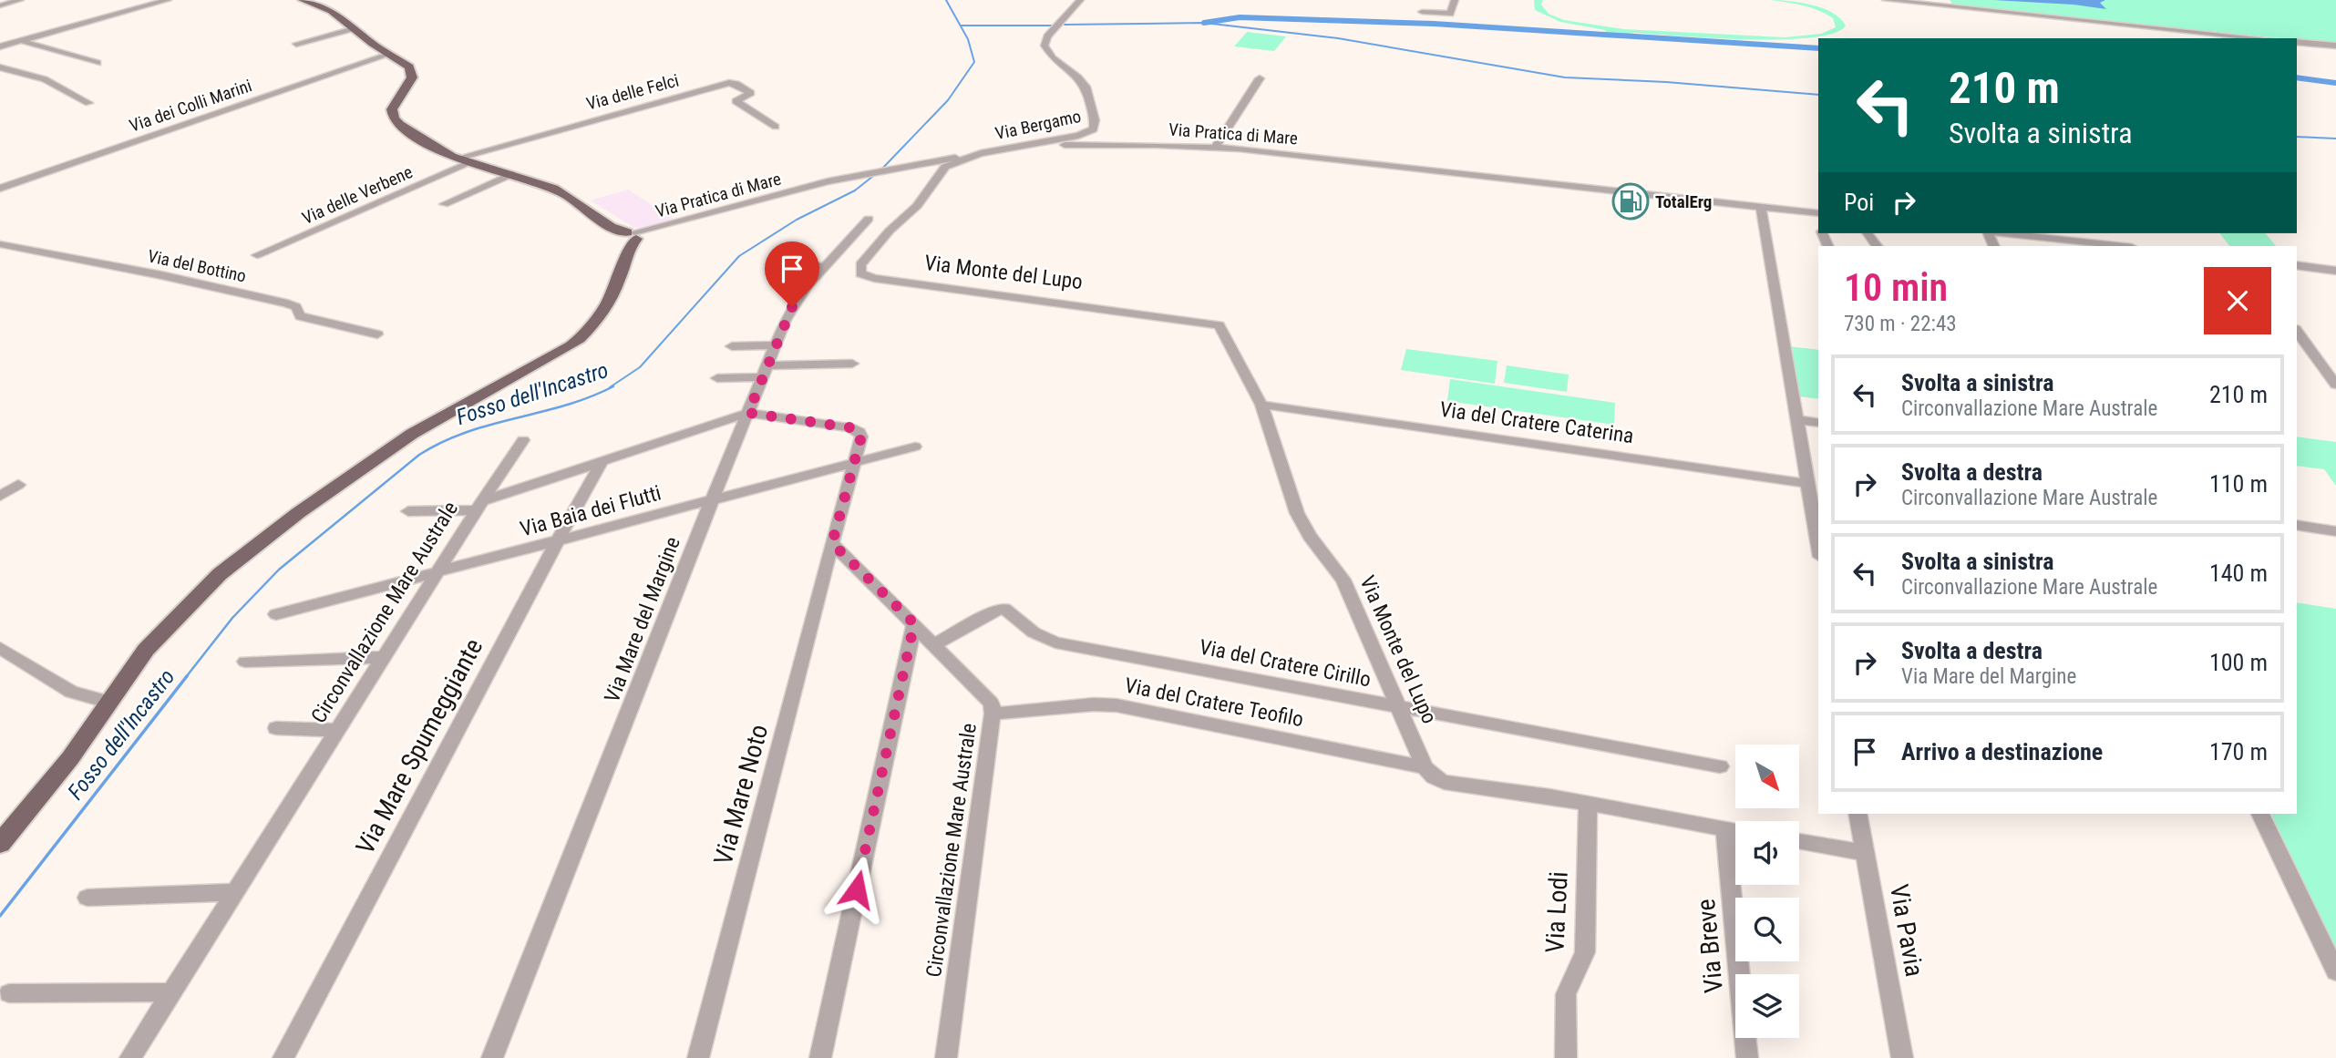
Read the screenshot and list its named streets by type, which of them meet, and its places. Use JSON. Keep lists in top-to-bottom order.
{
  "streets": {
    "street": [
      "Via delle Felci",
      "Via dei Colli Marini",
      "Via Bergamo",
      "Via Pratica di Mare",
      "Via delle Verbene",
      "Via del Bottino",
      "Via Monte del Lupo",
      "Via del Cratere Caterina",
      "Via Baia dei Flutti",
      "Circonvallazione Mare Australe",
      "Via Mare del Margine",
      "Via del Cratere Cirillo",
      "Via del Cratere Teofilo",
      "Via Mare Spumeggiante",
      "Via Mare Noto",
      "Via Lodi",
      "Via Pavia",
      "Via Breve"
    ]
  },
  "crossings": [
    ["Via Bergamo", "Via Pratica di Mare"],
    ["Via Bergamo", "Via Monte del Lupo"],
    ["Via Pratica di Mare", "Via Monte del Lupo"],
    ["Via Monte del Lupo", "Via del Cratere Caterina"],
    ["Via Monte del Lupo", "Via del Cratere Cirillo"],
    ["Via Monte del Lupo", "Via del Cratere Teofilo"],
    ["Via Baia dei Flutti", "Circonvallazione Mare Australe"],
    ["Via Baia dei Flutti", "Via Mare del Margine"],
    ["Via Baia dei Flutti", "Via Mare Spumeggiante"],
    ["Circonvallazione Mare Australe", "Via Mare del Margine"],
    ["Circonvallazione Mare Australe", "Via del Cratere Cirillo"],
    ["Circonvallazione Mare Australe", "Via del Cratere Teofilo"],
    ["Circonvallazione Mare Australe", "Via Mare Spumeggiante"],
    ["Circonvallazione Mare Australe", "Via Mare Noto"]
  ],
  "water": ["Fosso dell'Incastro"],
  "places": {
    "fuel station": ["TotalErg"]
  },
  "north": "bottom right",
  "page": {
    "turn": ["210 m", "Svolta a sinistra"],
    "then": "Poi",
    "heading": ["10 min", "730 m · 22:43"],
    "list": [
      {
        "name": "Svolta a sinistra",
        "note": "Circonvallazione Mare Australe",
        "value": "210 m"
      },
      {
        "name": "Svolta a destra",
        "note": "Circonvallazione Mare Australe",
        "value": "110 m"
      },
      {
        "name": "Svolta a sinistra",
        "note": "Circonvallazione Mare Australe",
        "value": "140 m"
      },
      {
        "name": "Svolta a destra",
        "note": "Via Mare del Margine",
        "value": "100 m"
      },
      {
        "name": "Arrivo a destinazione",
        "value": "170 m"
      }
    ]
  }
}
